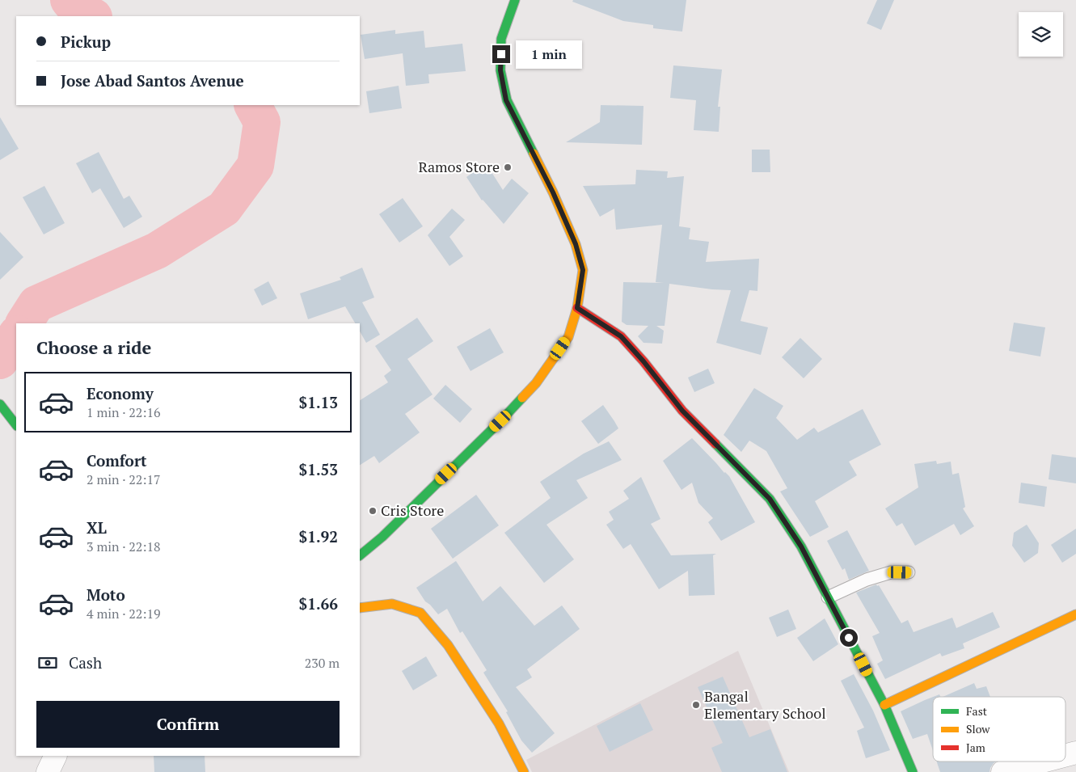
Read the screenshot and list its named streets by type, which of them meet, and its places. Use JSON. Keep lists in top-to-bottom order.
{
  "places": ["Ramos Store", "Cris Store", "Bangal Elementary School"],
  "legend": ["Fast", "Slow", "Jam"],
  "page": {
    "banner": ["Pickup", "Jose Abad Santos Avenue"],
    "bubble": "1 min",
    "heading": "Choose a ride",
    "list": [
      {
        "name": "Economy",
        "note": "1 min · 22:16",
        "value": "$1.13"
      },
      {
        "name": "Comfort",
        "note": "2 min · 22:17",
        "value": "$1.53"
      },
      {
        "name": "XL",
        "note": "3 min · 22:18",
        "value": "$1.92"
      },
      {
        "name": "Moto",
        "note": "4 min · 22:19",
        "value": "$1.66"
      }
    ],
    "pay": ["Cash", "230 m"],
    "buttons": "Confirm"
  }
}
